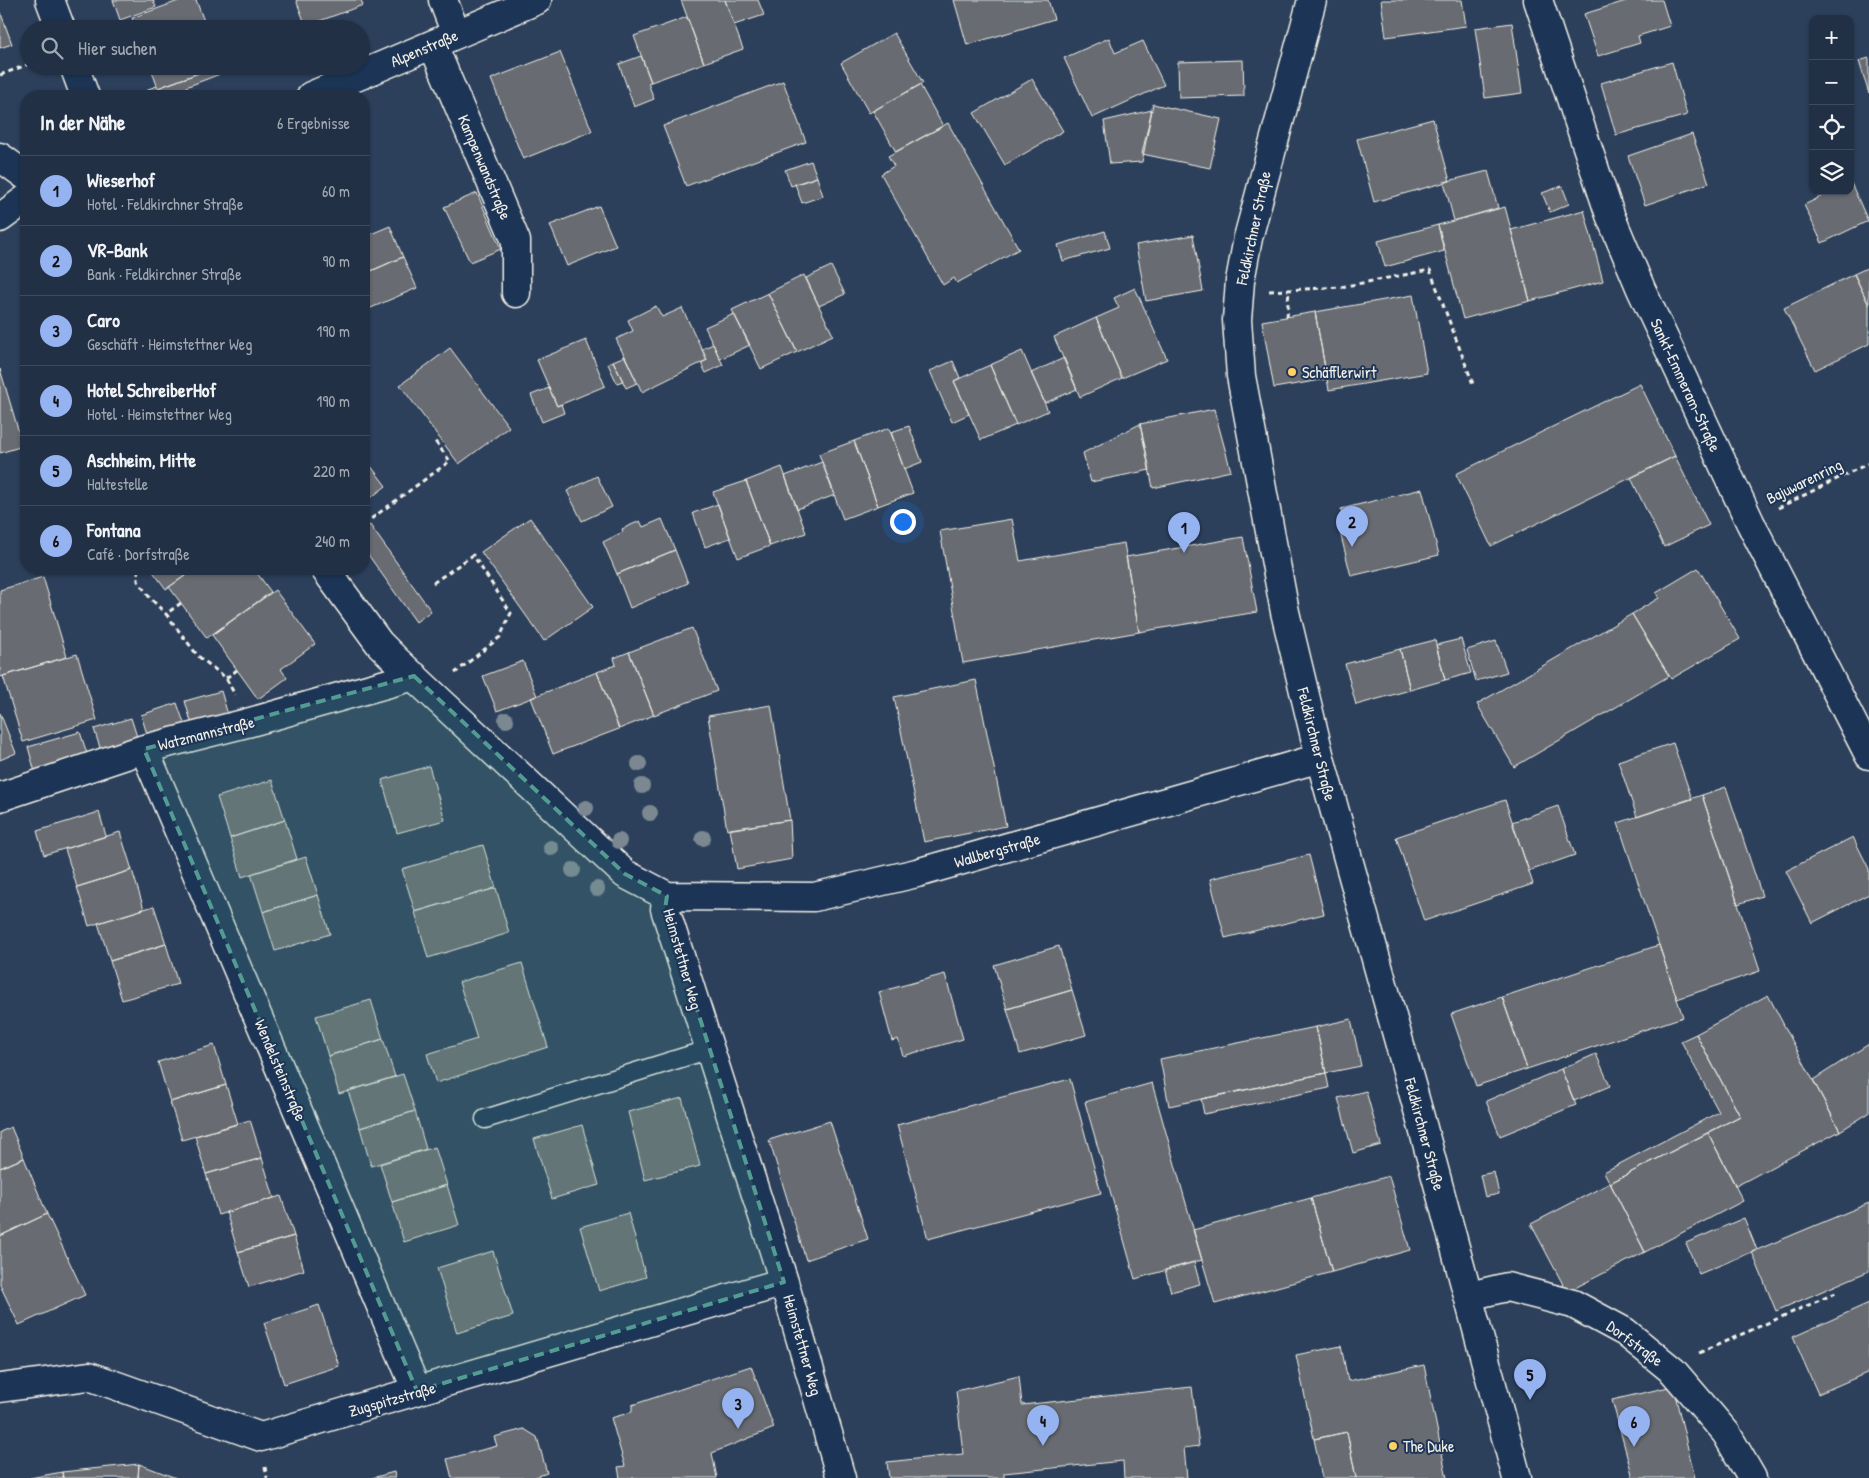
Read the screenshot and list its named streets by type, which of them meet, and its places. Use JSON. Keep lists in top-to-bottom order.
{
  "streets": {
    "street": [
      "Alpenstraße",
      "Kampenwandstraße",
      "Feldkirchner Straße",
      "Sankt-Emmeram-Straße",
      "Watzmannstraße",
      "Wallbergstraße",
      "Heimstettner Weg",
      "Wendelsteinstraße",
      "Dorfstraße",
      "Zugspitzstraße"
    ],
    "path": ["Bajuwarenring"]
  },
  "crossings": [
    ["Alpenstraße", "Kampenwandstraße"],
    ["Feldkirchner Straße", "Wallbergstraße"],
    ["Feldkirchner Straße", "Dorfstraße"],
    ["Sankt-Emmeram-Straße", "Bajuwarenring"],
    ["Watzmannstraße", "Heimstettner Weg"],
    ["Watzmannstraße", "Wendelsteinstraße"],
    ["Wallbergstraße", "Heimstettner Weg"],
    ["Heimstettner Weg", "Zugspitzstraße"],
    ["Wendelsteinstraße", "Zugspitzstraße"]
  ],
  "places": ["Schäfflerwirt", "The Duke"],
  "page": {
    "map_buttons": ["+", "−"],
    "search": "Hier suchen",
    "heading": ["In der Nähe", "6 Ergebnisse"],
    "list": [
      {
        "mark": "1",
        "name": "Wieserhof",
        "note": "Hotel · Feldkirchner Straße",
        "value": "60 m"
      },
      {
        "mark": "2",
        "name": "VR-Bank",
        "note": "Bank · Feldkirchner Straße",
        "value": "90 m"
      },
      {
        "mark": "3",
        "name": "Caro",
        "note": "Geschäft · Heimstettner Weg",
        "value": "190 m"
      },
      {
        "mark": "4",
        "name": "Hotel SchreiberHof",
        "note": "Hotel · Heimstettner Weg",
        "value": "190 m"
      },
      {
        "mark": "5",
        "name": "Aschheim, Mitte",
        "note": "Haltestelle",
        "value": "220 m"
      },
      {
        "mark": "6",
        "name": "Fontana",
        "note": "Café · Dorfstraße",
        "value": "240 m"
      }
    ],
    "pins": [
      "2",
      "1",
      "5",
      "3",
      "4",
      "6"
    ]
  }
}
